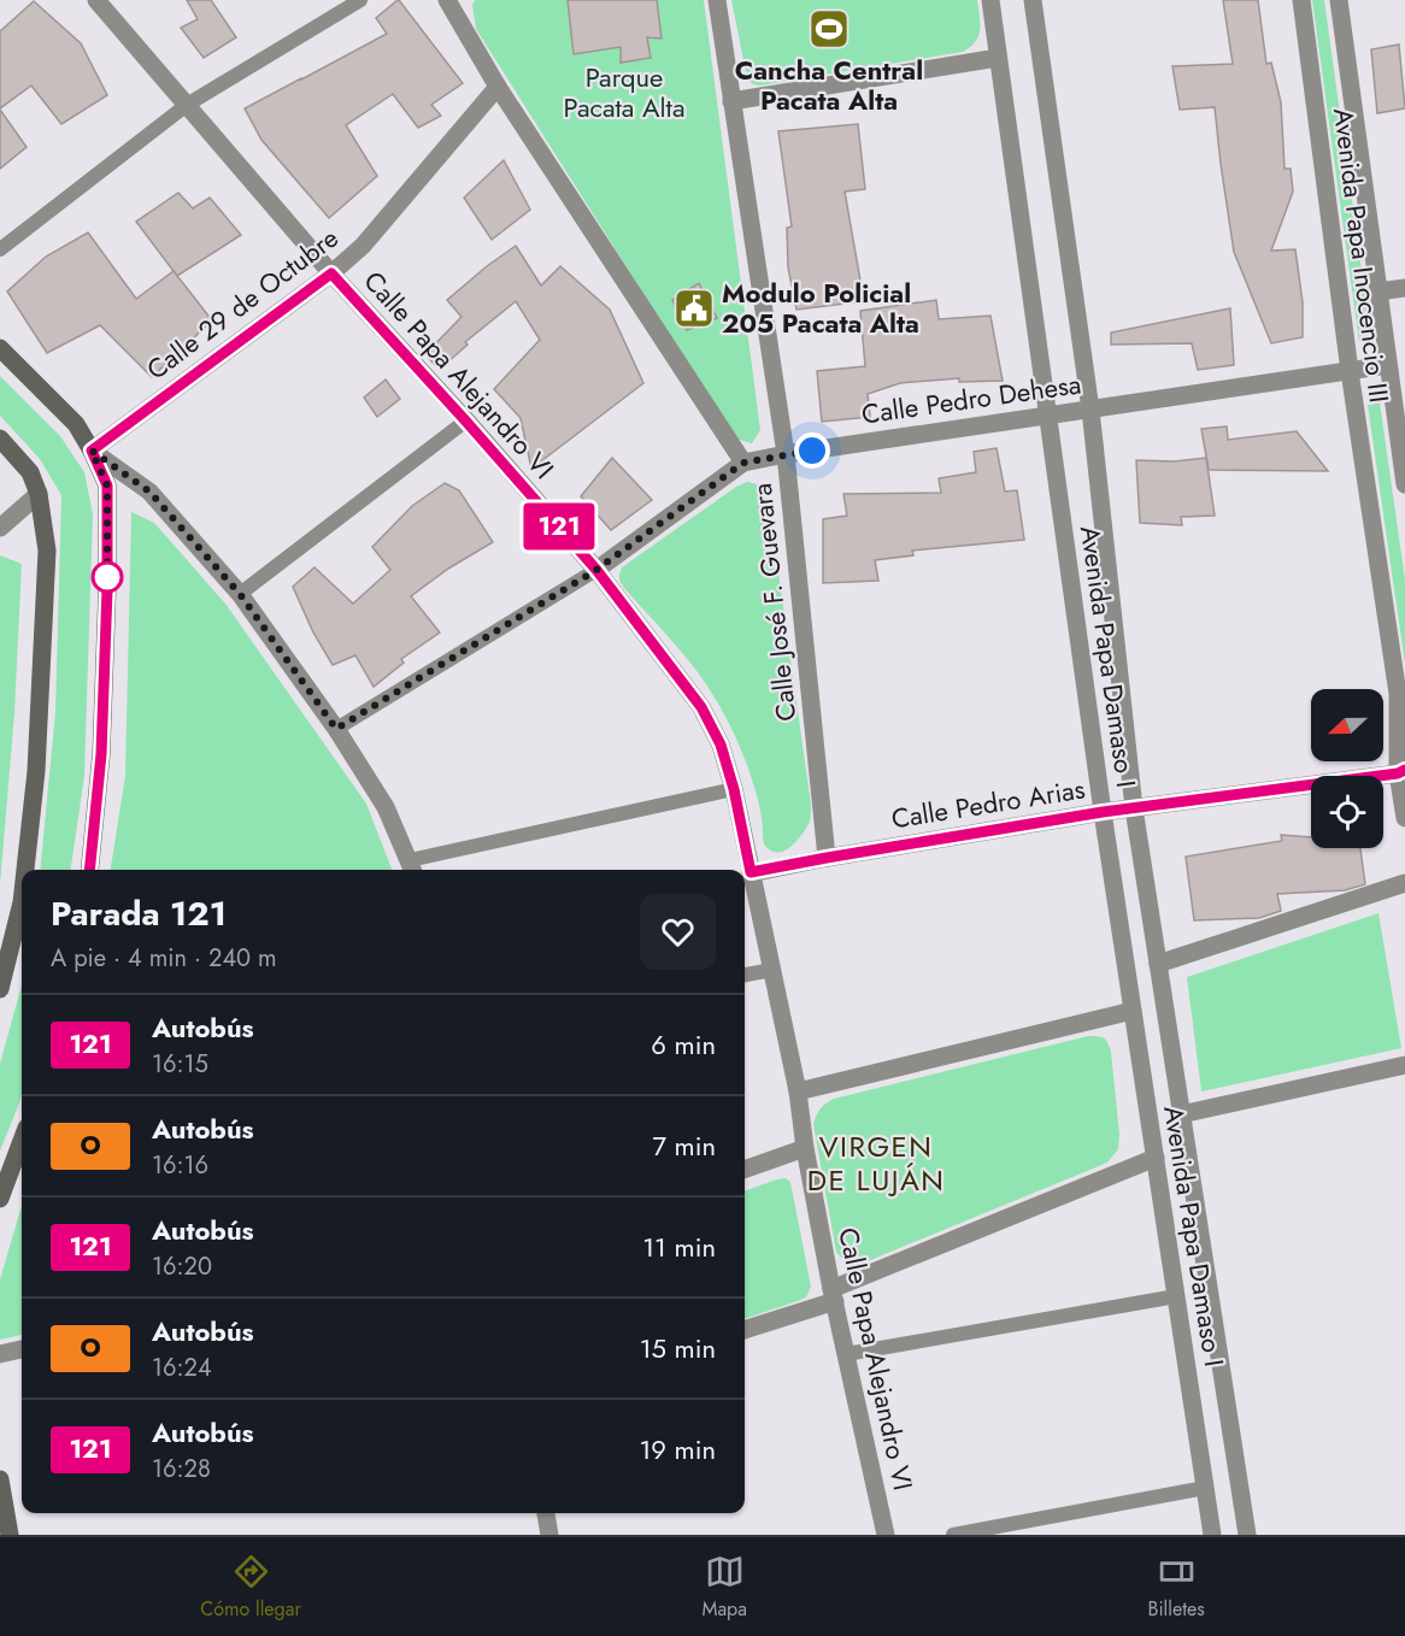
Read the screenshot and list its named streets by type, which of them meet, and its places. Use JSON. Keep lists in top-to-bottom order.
{
  "streets": {
    "street": [
      "Avenida Papa Inocencio III",
      "Calle 29 de Octubre",
      "Calle Papa Alejandro VI",
      "Calle Pedro Dehesa",
      "Calle José F. Guevara",
      "Avenida Papa Damaso I",
      "Calle Pedro Arias"
    ]
  },
  "crossings": [
    ["Avenida Papa Inocencio III", "Calle Pedro Dehesa"],
    ["Avenida Papa Inocencio III", "Calle Pedro Arias"],
    ["Calle 29 de Octubre", "Calle Papa Alejandro VI"],
    ["Calle Papa Alejandro VI", "Calle Pedro Dehesa"],
    ["Calle Papa Alejandro VI", "Calle Pedro Arias"],
    ["Calle Pedro Dehesa", "Calle José F. Guevara"],
    ["Calle Pedro Dehesa", "Avenida Papa Damaso I"],
    ["Calle José F. Guevara", "Calle Pedro Arias"],
    ["Avenida Papa Damaso I", "Calle Pedro Arias"]
  ],
  "districts": ["VIRGEN DE LUJÁN"],
  "parks": ["Parque Pacata Alta"],
  "places": {
    "sports": ["Cancha Central Pacata Alta"],
    "public building": ["Modulo Policial 205 Pacata Alta"]
  },
  "lines": ["bus line 121"],
  "north": "left",
  "page": {
    "on_map": "121",
    "heading": ["Parada 121", "A pie · 4 min · 240 m"],
    "list": [
      {
        "mark": "121",
        "name": "Autobús",
        "note": "16:15",
        "value": "6 min"
      },
      {
        "mark": "O",
        "name": "Autobús",
        "note": "16:16",
        "value": "7 min"
      },
      {
        "mark": "121",
        "name": "Autobús",
        "note": "16:20",
        "value": "11 min"
      },
      {
        "mark": "O",
        "name": "Autobús",
        "note": "16:24",
        "value": "15 min"
      },
      {
        "mark": "121",
        "name": "Autobús",
        "note": "16:28",
        "value": "19 min"
      }
    ],
    "tabs": ["Cómo llegar", "Mapa", "Billetes"]
  }
}
